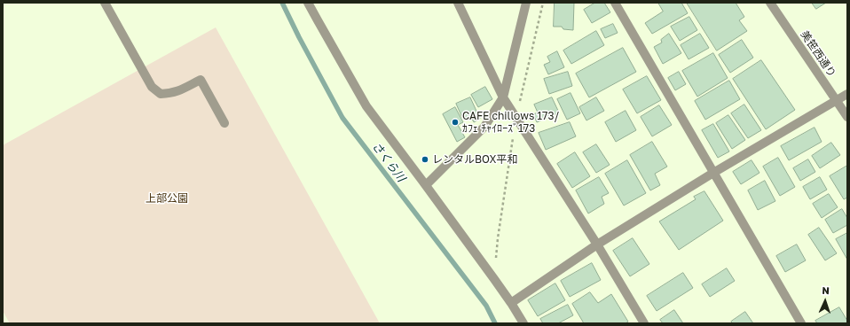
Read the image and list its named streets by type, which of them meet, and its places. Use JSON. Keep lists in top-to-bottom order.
{
  "streets": {
    "street": ["美笹西通り"]
  },
  "water": ["さくら川"],
  "parks": ["上部公園"],
  "places": ["CAFE chillows 173/ ｶﾌｪ ﾁｬｲﾛｰｽﾞ173", "レンタルBOX平和"],
  "north": "top"
}
